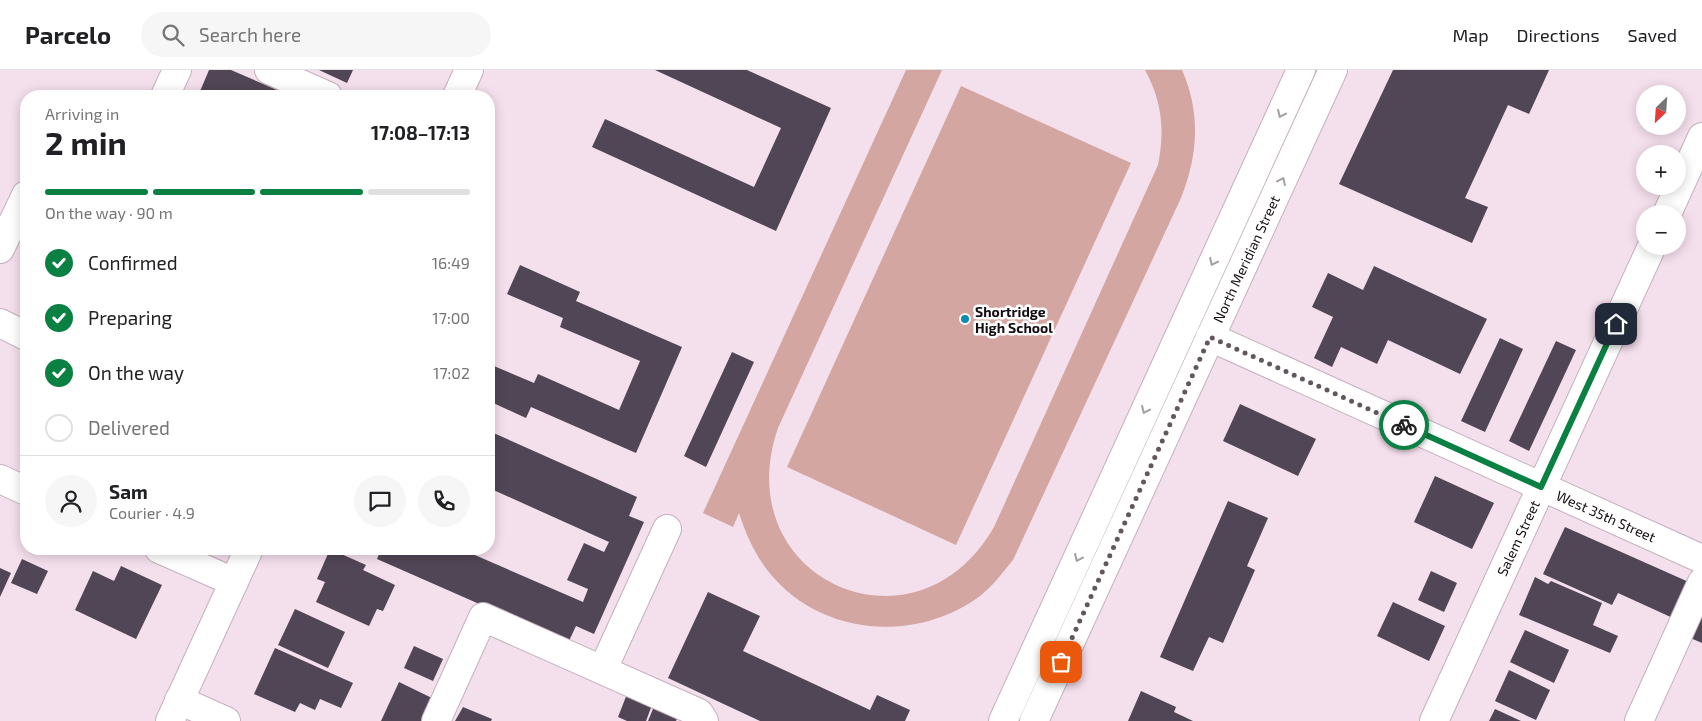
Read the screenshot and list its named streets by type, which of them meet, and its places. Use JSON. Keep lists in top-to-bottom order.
{
  "streets": {
    "street": ["North Meridian Street", "West 35th Street", "Salem Street"]
  },
  "crossings": [
    ["North Meridian Street", "West 35th Street"],
    ["West 35th Street", "Salem Street"]
  ],
  "places": ["Shortridge High School"],
  "north": "bottom left",
  "page": {
    "header": "Parcelo",
    "search": "Search here",
    "nav": ["Map", "Directions", "Saved"],
    "map_buttons": ["+", "−"],
    "heading": ["2 min", "Arriving in", "17:08–17:13"],
    "panel": ["Sam", "Courier · 4.9"],
    "bar": "On the way · 90 m",
    "list": [
      ["Confirmed", "16:49"],
      ["Preparing", "17:00"],
      ["On the way", "17:02"],
      "Delivered"
    ]
  }
}
